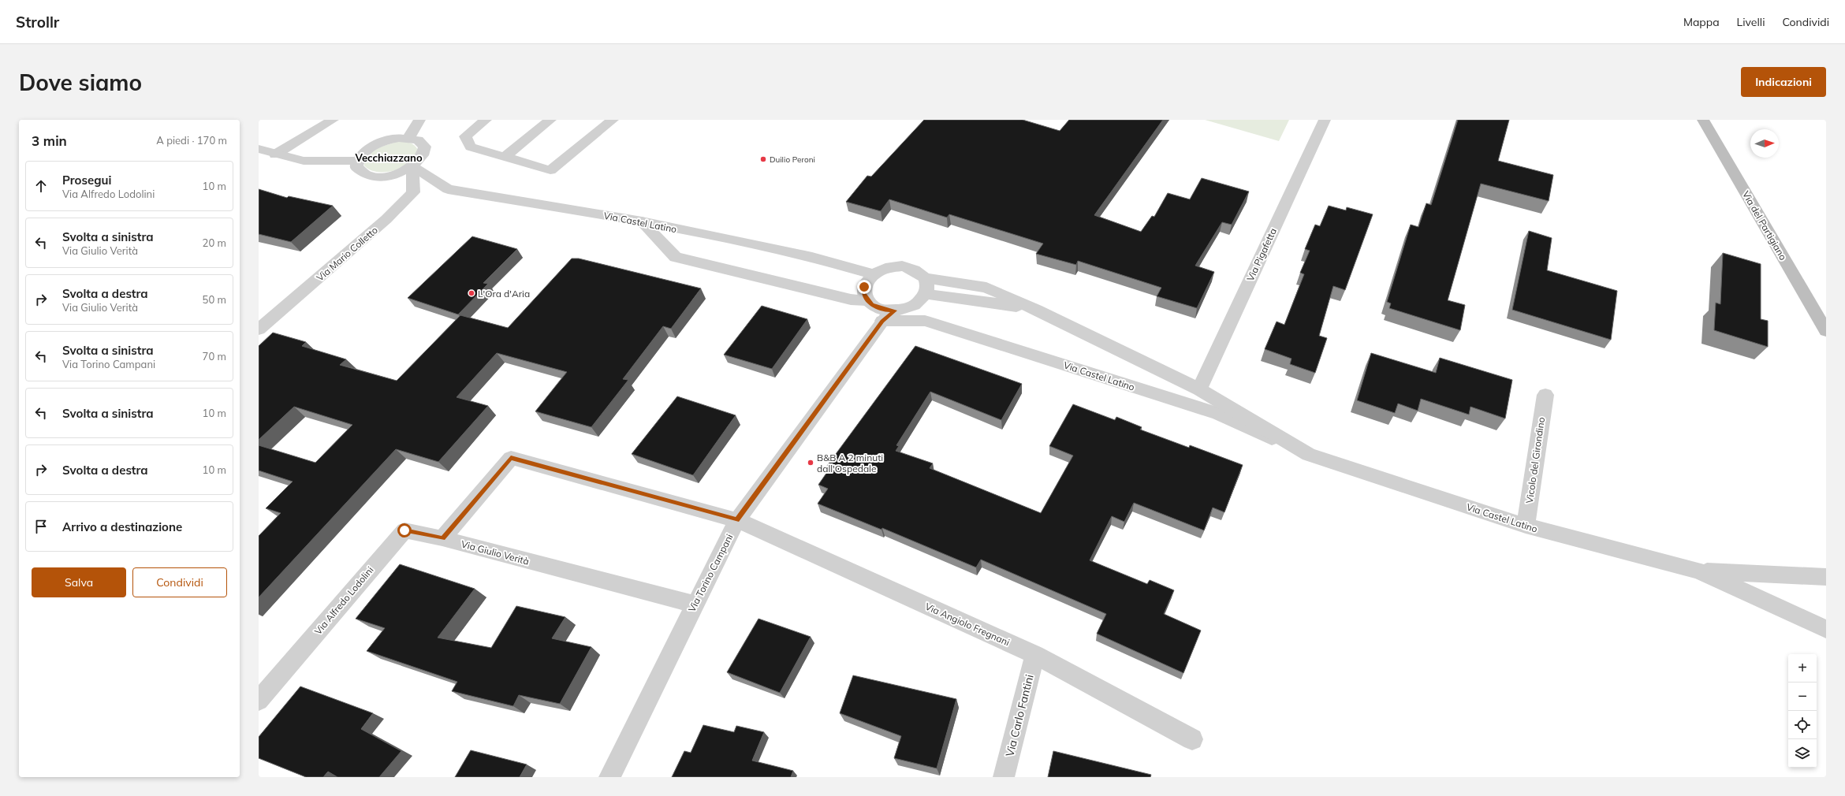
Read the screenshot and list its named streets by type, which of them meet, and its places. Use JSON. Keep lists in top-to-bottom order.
{
  "streets": {
    "main road": ["Via del Partigiano"],
    "street": [
      "Via Castel Latino",
      "Via Mario Colletto",
      "Via Pigafetta",
      "Vicolo del Girondino",
      "Via Giulio Verità",
      "Via Torino Campani",
      "Via Alfredo Lodolini",
      "Via Angiolo Fregnani",
      "Via Carlo Fantini"
    ]
  },
  "crossings": [
    ["Via Castel Latino", "Via Mario Colletto"],
    ["Via Castel Latino", "Via Pigafetta"],
    ["Via Castel Latino", "Vicolo del Girondino"],
    ["Via Castel Latino", "Via Torino Campani"],
    ["Via Giulio Verità", "Via Torino Campani"],
    ["Via Giulio Verità", "Via Alfredo Lodolini"],
    ["Via Torino Campani", "Via Angiolo Fregnani"],
    ["Via Angiolo Fregnani", "Via Carlo Fantini"]
  ],
  "districts": ["Vecchiazzano"],
  "places": ["Duilio Peroni", "L'Ora d'Aria", "B&B A 2 minuti dall'Ospedale"],
  "north": "right",
  "page": {
    "header": "Strollr",
    "nav": ["Mappa", "Livelli", "Condividi"],
    "buttons": [
      "Indicazioni",
      ["Salva", "Condividi"]
    ],
    "title": "Dove siamo",
    "heading": ["3 min", "A piedi · 170 m"],
    "list": [
      ["Prosegui", "Via Alfredo Lodolini", "10 m"],
      ["Svolta a sinistra", "Via Giulio Verità", "20 m"],
      ["Svolta a destra", "Via Giulio Verità", "50 m"],
      ["Svolta a sinistra", "Via Torino Campani", "70 m"],
      ["Svolta a sinistra", "10 m"],
      ["Svolta a destra", "10 m"],
      "Arrivo a destinazione"
    ],
    "map_buttons": ["+", "−"]
  }
}
